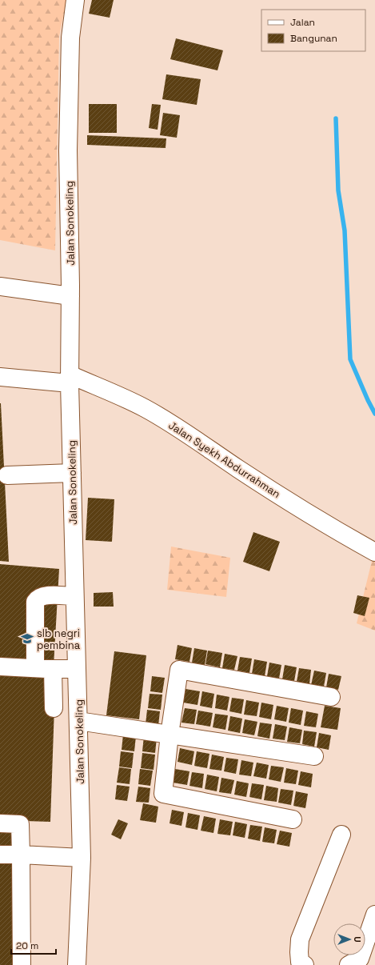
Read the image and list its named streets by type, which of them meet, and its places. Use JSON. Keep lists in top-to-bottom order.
{
  "streets": {
    "street": ["Jalan Sonokeling", "Jalan Syekh Abdurrahman"]
  },
  "crossings": [
    ["Jalan Sonokeling", "Jalan Syekh Abdurrahman"]
  ],
  "places": {
    "school or university": ["slb negri pembina"]
  },
  "legend": ["Jalan", "Bangunan"],
  "scale_bar": "20 m",
  "north": "right"
}
